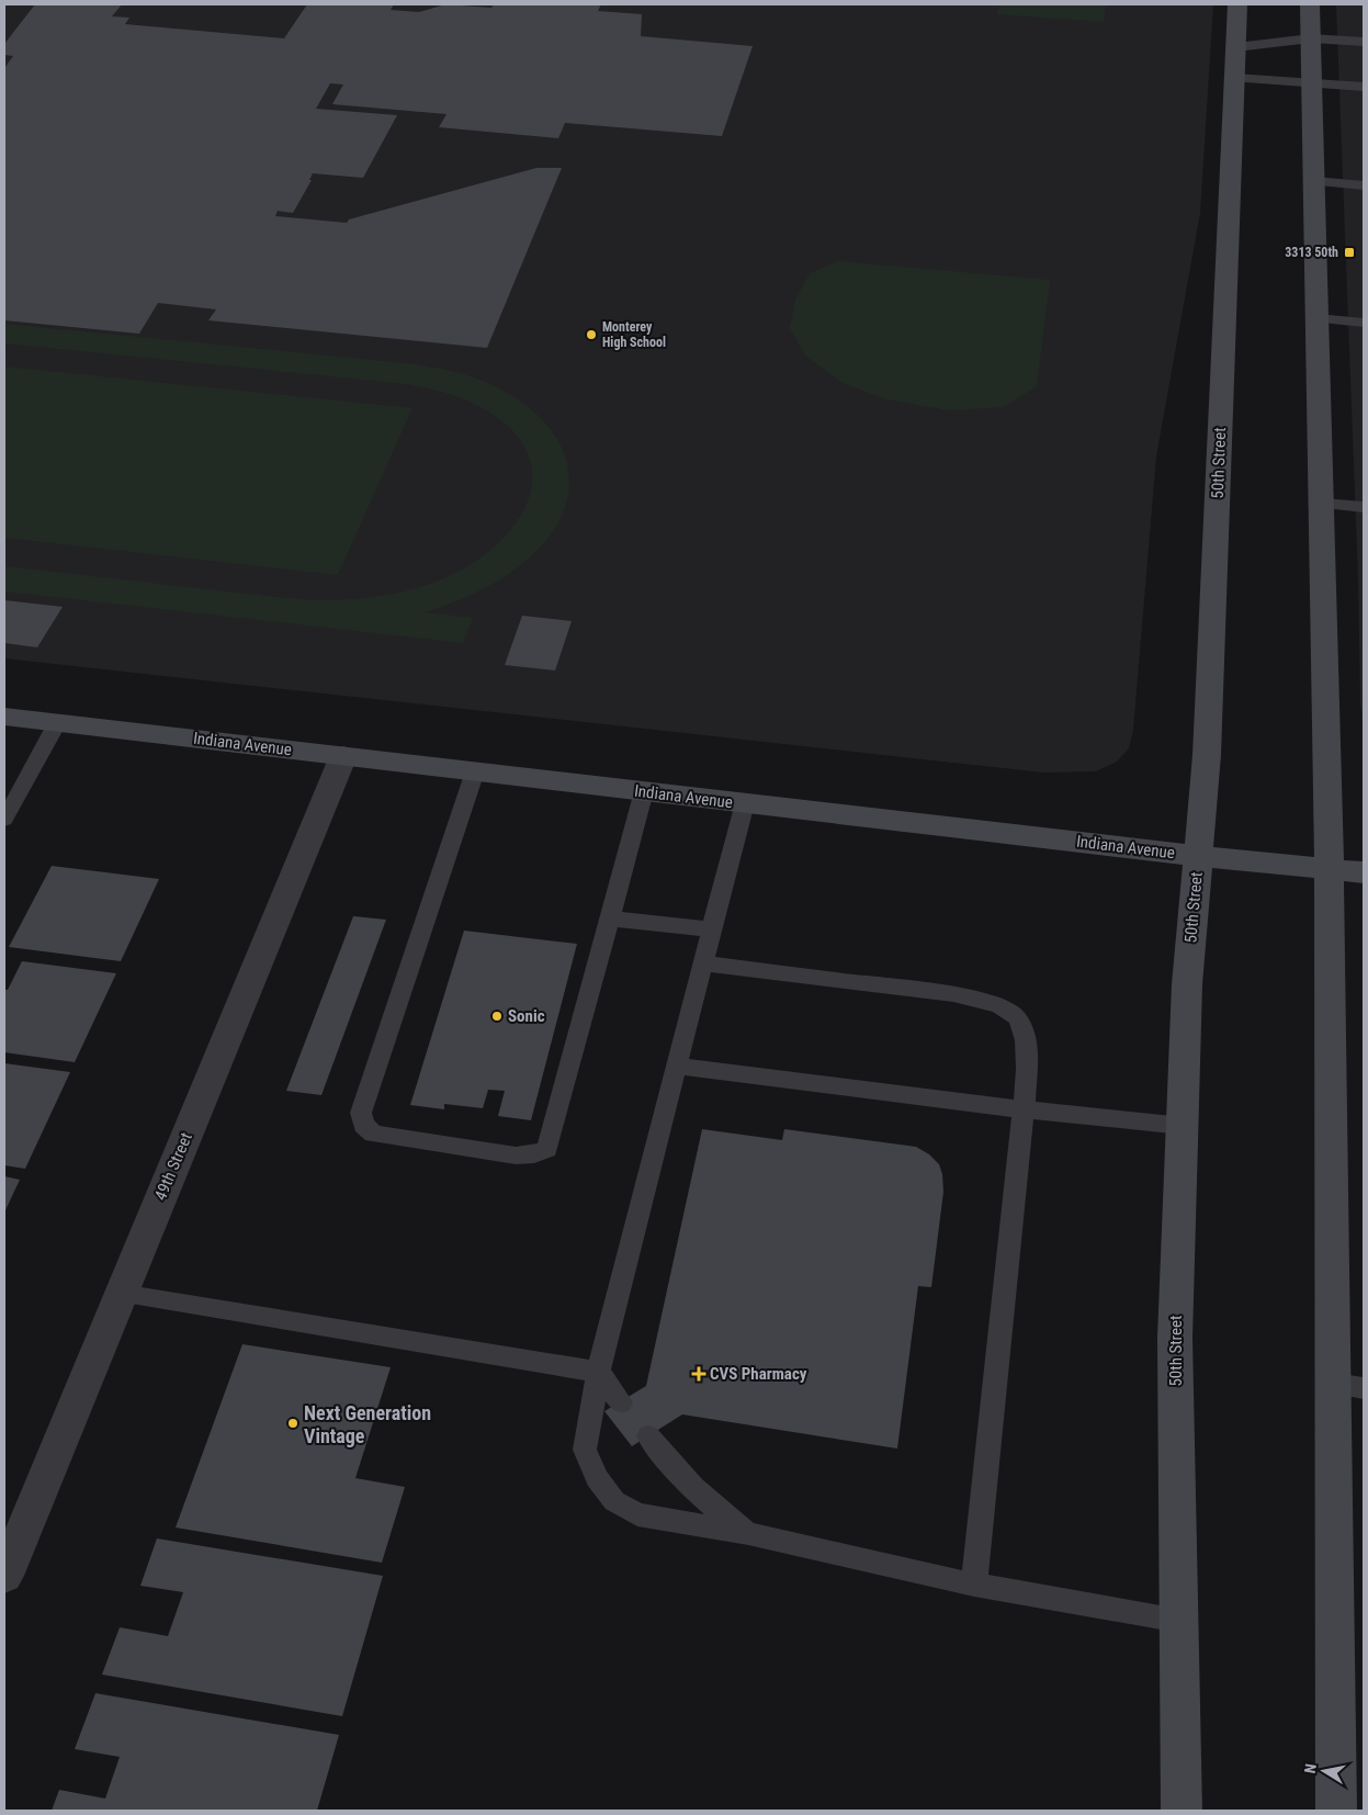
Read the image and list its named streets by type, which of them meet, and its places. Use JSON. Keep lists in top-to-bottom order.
{
  "streets": {
    "main road": ["50th Street", "Indiana Avenue"],
    "street": ["49th Street"]
  },
  "crossings": [
    ["50th Street", "Indiana Avenue"],
    ["Indiana Avenue", "49th Street"]
  ],
  "places": {
    "transit": ["3313 50th"],
    "other": ["Monterey High School", "Sonic", "Next Generation Vintage"],
    "health": ["CVS Pharmacy"]
  },
  "north": "left"
}
